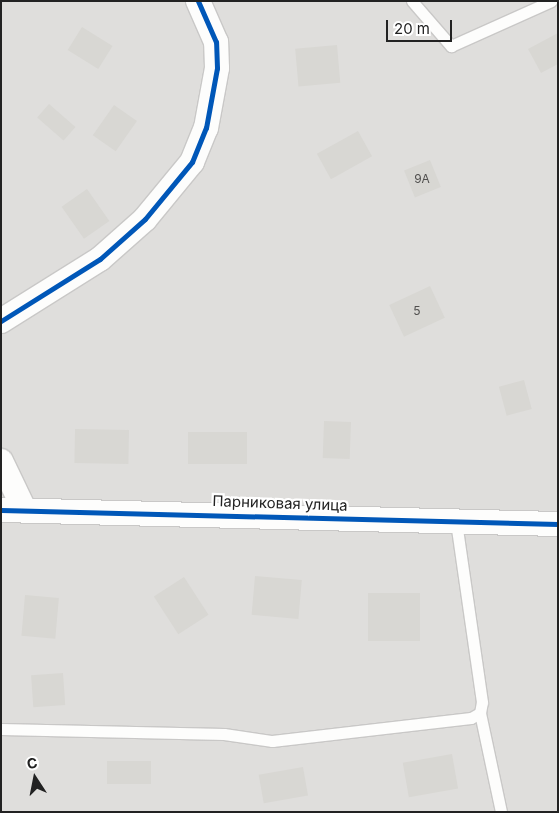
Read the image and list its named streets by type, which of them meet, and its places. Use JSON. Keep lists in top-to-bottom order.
{
  "streets": {
    "street": ["Парниковая улица"]
  },
  "house_numbers": ["9А", "5"],
  "scale_bar": "20 m",
  "north": "top"
}
